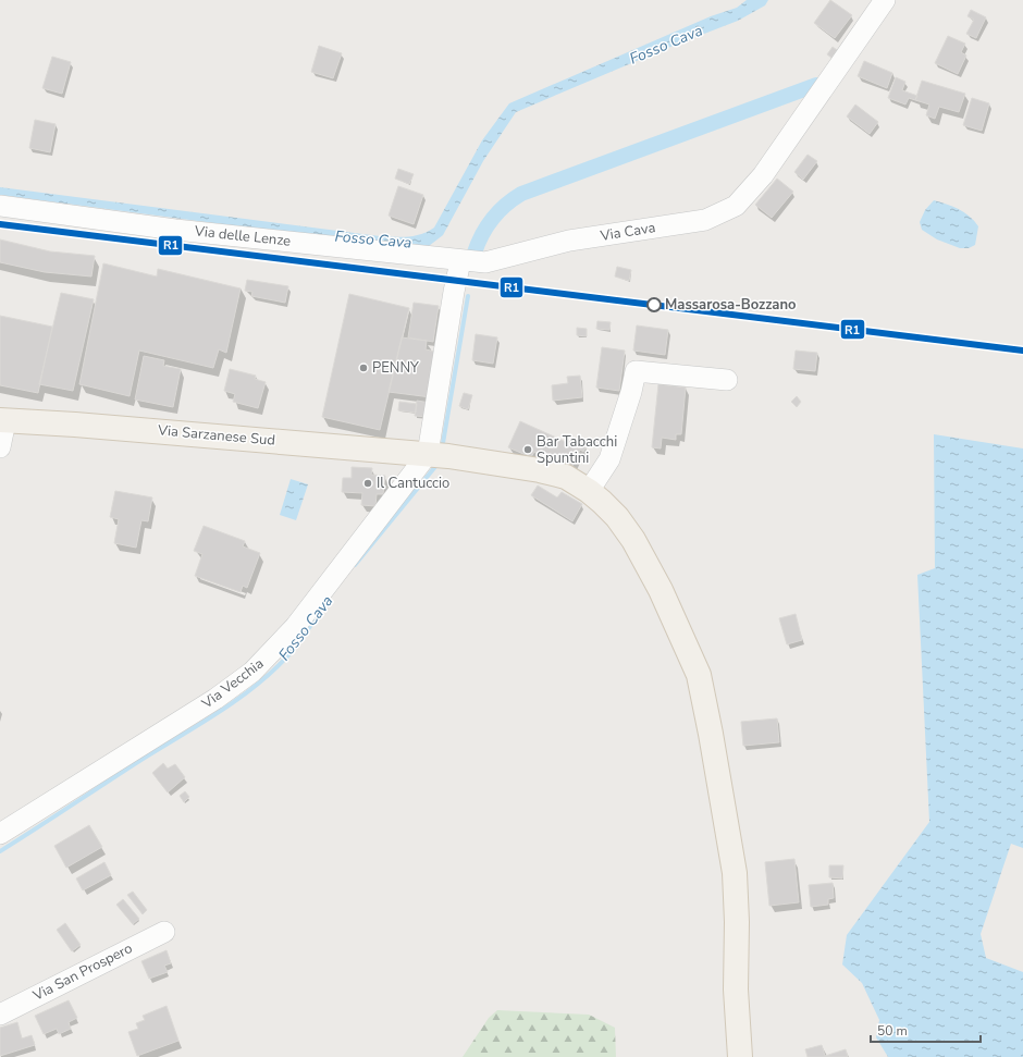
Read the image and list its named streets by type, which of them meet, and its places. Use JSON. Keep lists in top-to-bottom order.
{
  "streets": {
    "main road": ["Via Sarzanese Sud"],
    "street": [
      "Via Cava",
      "Via delle Lenze",
      "Via Vecchia",
      "Via San Prospero"
    ]
  },
  "crossings": [
    ["Via Cava", "Via delle Lenze"],
    ["Via Sarzanese Sud", "Via Vecchia"]
  ],
  "water": ["Fosso Cava"],
  "places": [
    "Massarosa-Bozzano",
    "PENNY",
    "Bar Tabacchi Spuntini",
    "Il Cantuccio"
  ],
  "lines": ["transit line R1"],
  "scale_bar": "50 m"
}
